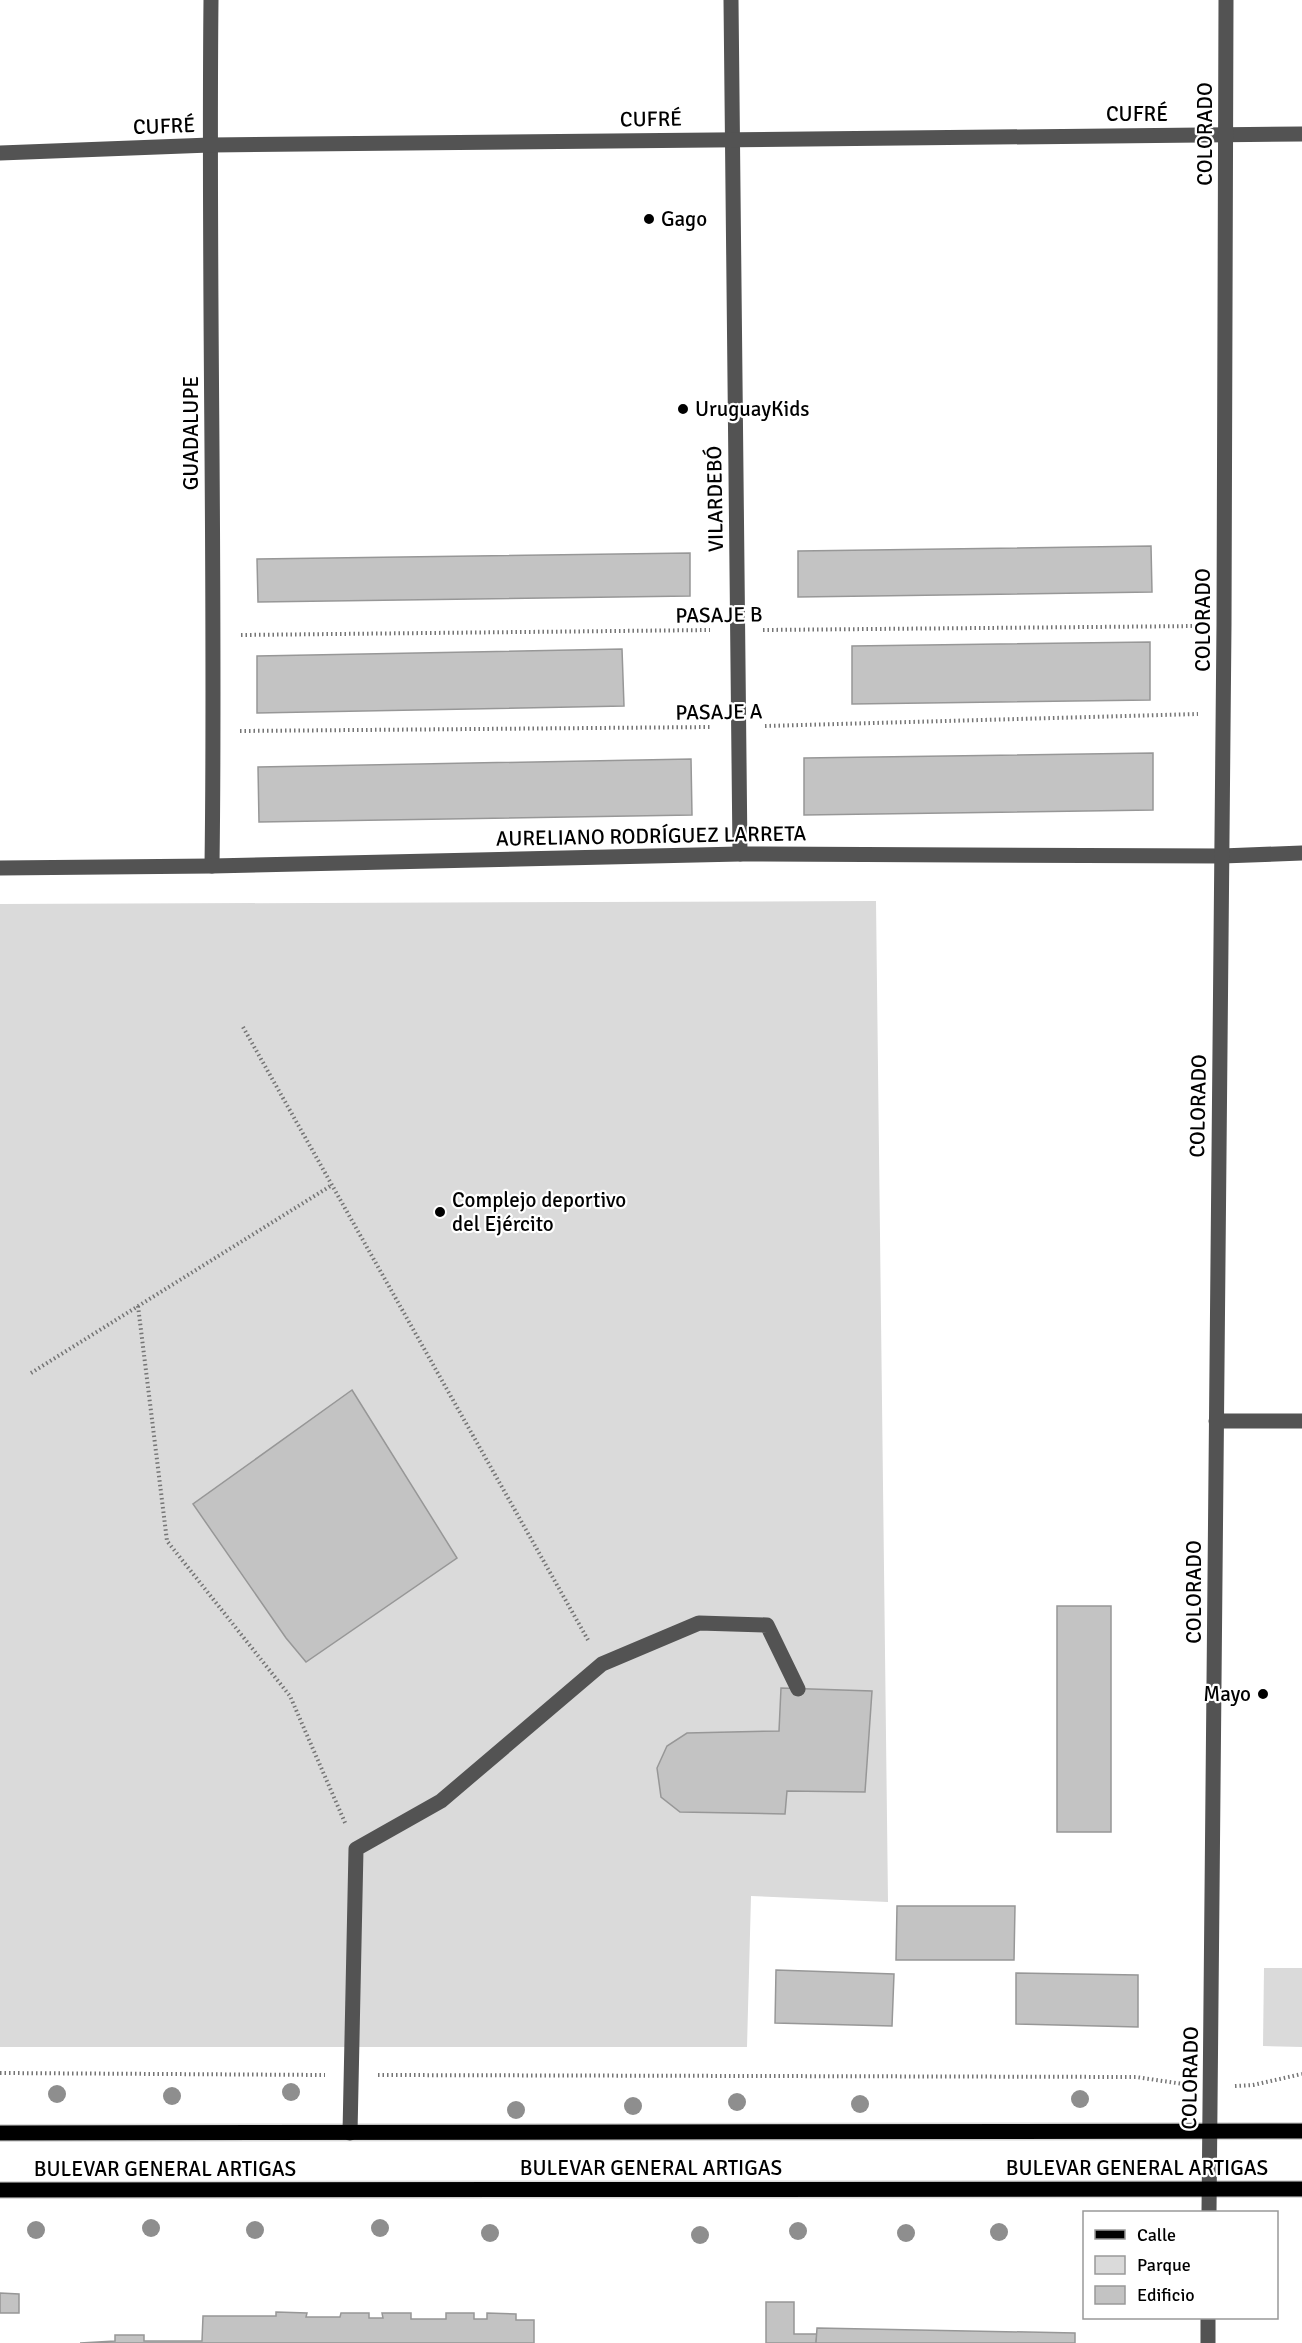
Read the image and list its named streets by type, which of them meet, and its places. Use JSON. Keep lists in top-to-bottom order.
{
  "streets": {
    "main road": ["BULEVAR GENERAL ARTIGAS"],
    "street": [
      "CUFRÉ",
      "COLORADO",
      "GUADALUPE",
      "VILARDEBÓ",
      "AURELIANO RODRÍGUEZ LARRETA"
    ],
    "path": ["PASAJE B", "PASAJE A"]
  },
  "crossings": [
    ["CUFRÉ", "COLORADO"],
    ["CUFRÉ", "GUADALUPE"],
    ["CUFRÉ", "VILARDEBÓ"],
    ["COLORADO", "PASAJE B"],
    ["COLORADO", "PASAJE A"],
    ["COLORADO", "AURELIANO RODRÍGUEZ LARRETA"],
    ["COLORADO", "BULEVAR GENERAL ARTIGAS"],
    ["GUADALUPE", "PASAJE B"],
    ["GUADALUPE", "PASAJE A"],
    ["GUADALUPE", "AURELIANO RODRÍGUEZ LARRETA"],
    ["VILARDEBÓ", "PASAJE B"],
    ["VILARDEBÓ", "PASAJE A"],
    ["VILARDEBÓ", "AURELIANO RODRÍGUEZ LARRETA"]
  ],
  "places": [
    "Gago",
    "UruguayKids",
    "Complejo deportivo del Ejército",
    "Mayo"
  ],
  "legend": ["Calle", "Parque", "Edificio"]
}
